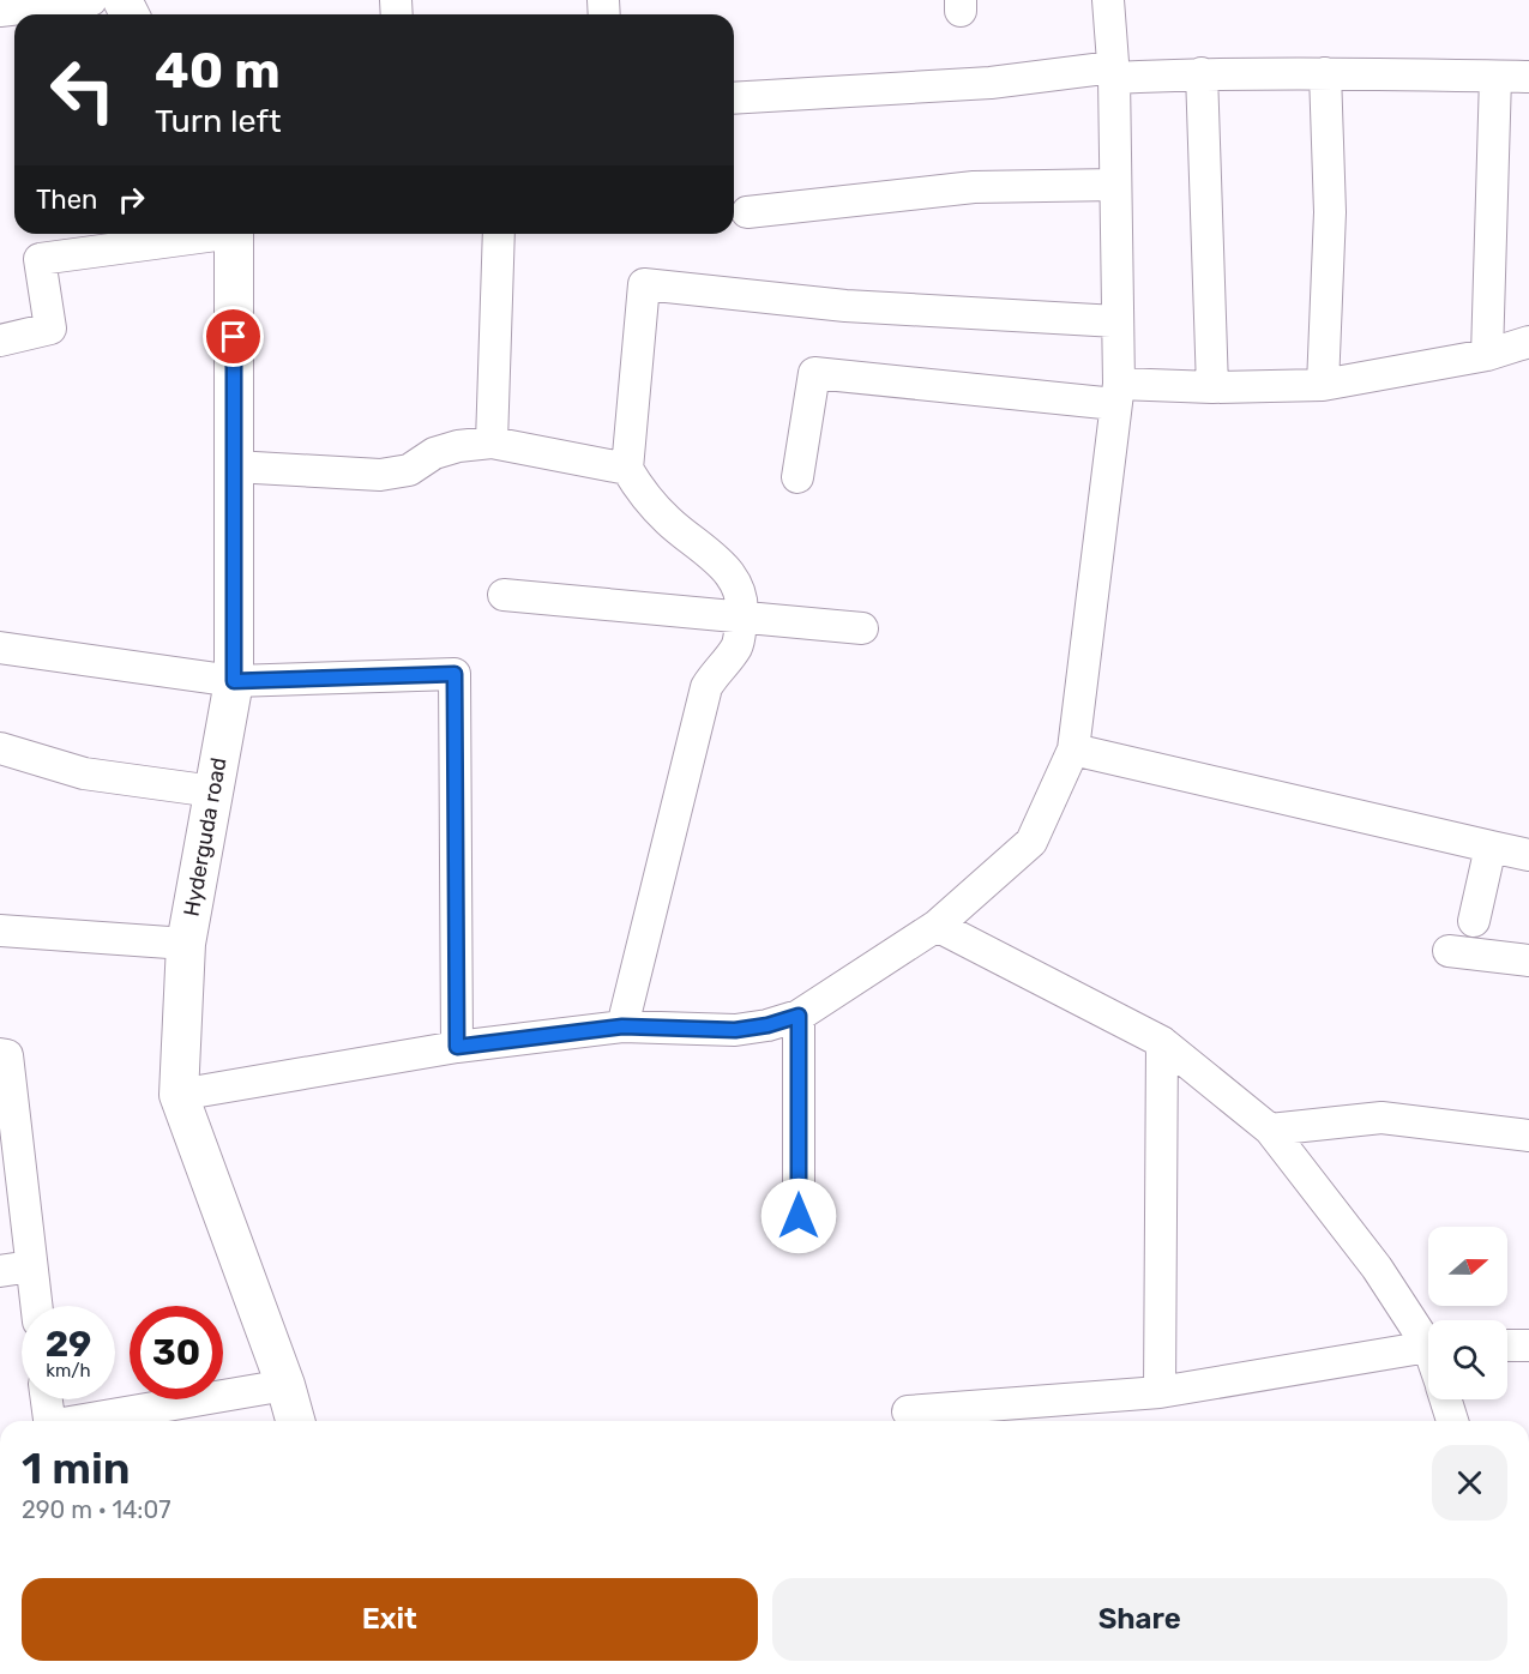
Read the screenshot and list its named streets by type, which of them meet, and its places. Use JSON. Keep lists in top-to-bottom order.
{
  "streets": {
    "street": ["Hyderguda road"]
  },
  "north": "right",
  "page": {
    "turn": ["40 m", "Turn left"],
    "then": "Then",
    "speed": "29 km/h",
    "limit": "30",
    "heading": ["1 min", "290 m · 14:07"],
    "buttons": ["Exit", "Share"]
  }
}
